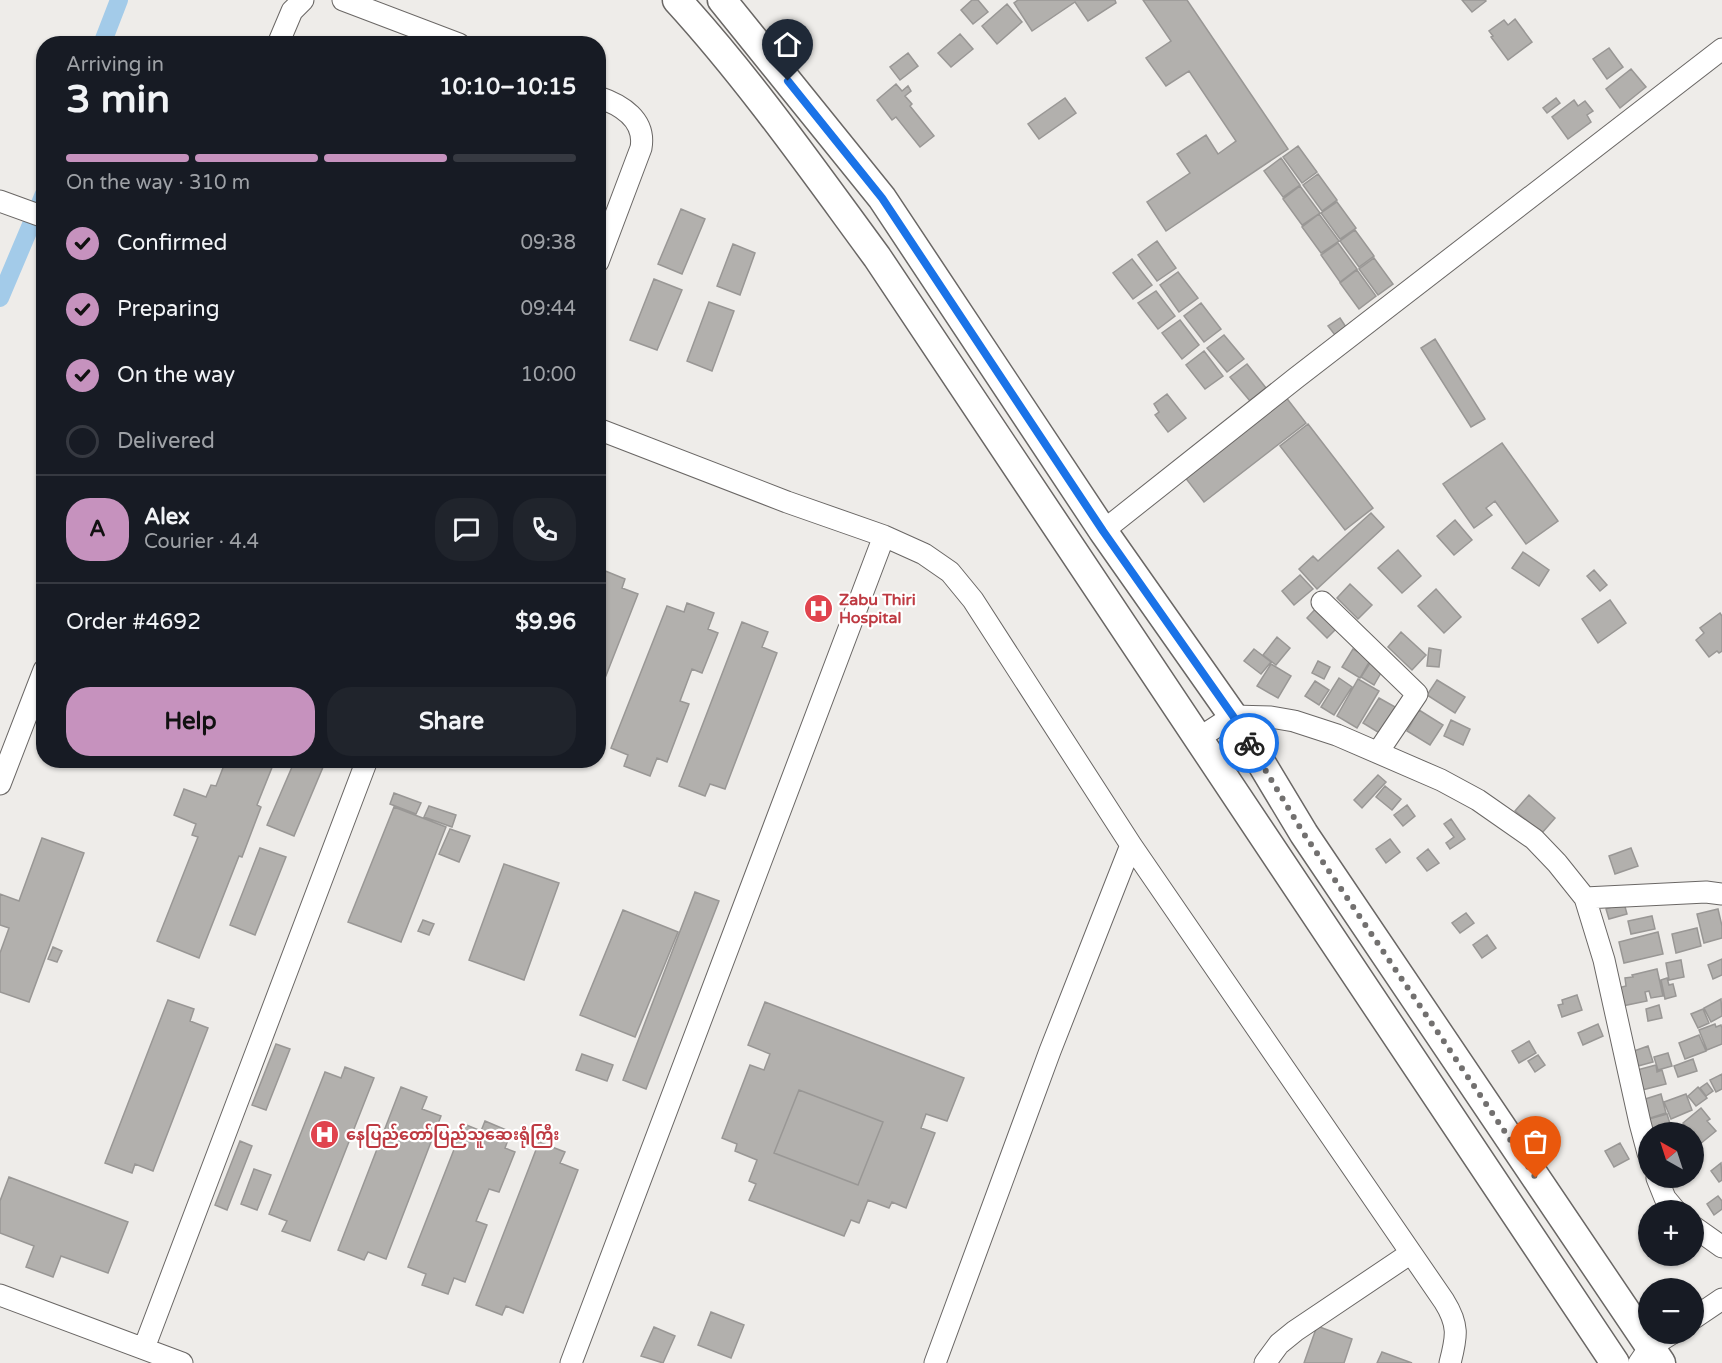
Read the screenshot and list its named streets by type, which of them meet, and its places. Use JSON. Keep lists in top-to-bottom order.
{
  "places": {
    "hospital": ["Zabu Thiri Hospital", "နေပြည်တော်ပြည်သူဆေးရုံကြီး"]
  },
  "north": "top left",
  "page": {
    "heading": ["3 min", "Arriving in", "10:10–10:15"],
    "panel": [
      "Alex",
      "Courier · 4.4",
      "Order #4692",
      "$9.96"
    ],
    "bar": "On the way · 310 m",
    "list": [
      ["Confirmed", "09:38"],
      ["Preparing", "09:44"],
      ["On the way", "10:00"],
      "Delivered"
    ],
    "round": "A",
    "buttons": ["Help", "Share"],
    "map_buttons": ["+", "−"]
  }
}
